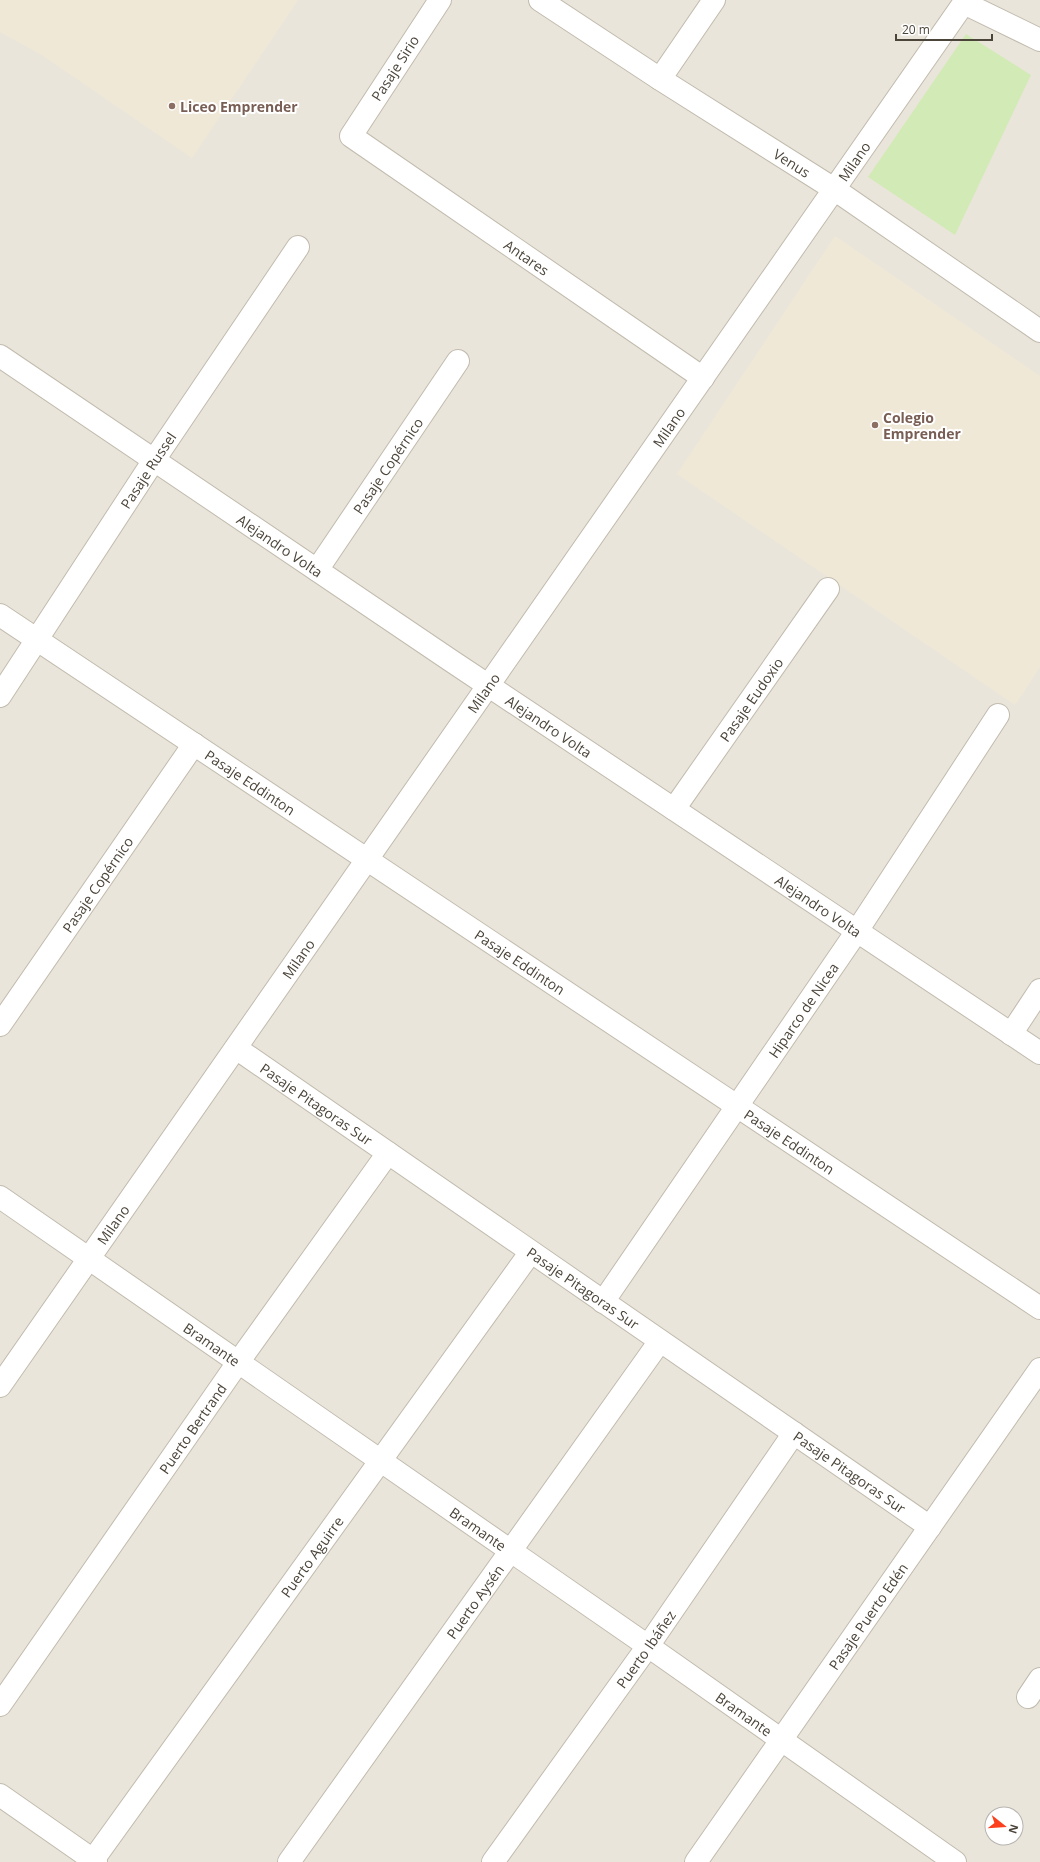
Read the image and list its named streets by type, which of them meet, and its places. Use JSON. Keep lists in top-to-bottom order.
{
  "streets": {
    "street": [
      "Pasaje Sirio",
      "Milano",
      "Venus",
      "Antares",
      "Pasaje Copérnico",
      "Pasaje Russel",
      "Alejandro Volta",
      "Pasaje Eudoxio",
      "Pasaje Eddinton",
      "Hiparco de Nicea",
      "Pasaje Pitagoras Sur",
      "Bramante",
      "Puerto Bertrand",
      "Puerto Aguirre",
      "Puerto Aysén",
      "Pasaje Puerto Edén",
      "Puerto Ibáñez"
    ]
  },
  "crossings": [
    ["Pasaje Sirio", "Antares"],
    ["Milano", "Venus"],
    ["Milano", "Antares"],
    ["Milano", "Alejandro Volta"],
    ["Milano", "Pasaje Eddinton"],
    ["Milano", "Pasaje Pitagoras Sur"],
    ["Milano", "Bramante"],
    ["Pasaje Copérnico", "Alejandro Volta"],
    ["Pasaje Copérnico", "Pasaje Eddinton"],
    ["Pasaje Russel", "Alejandro Volta"],
    ["Pasaje Russel", "Pasaje Eddinton"],
    ["Alejandro Volta", "Pasaje Eudoxio"],
    ["Alejandro Volta", "Hiparco de Nicea"],
    ["Pasaje Eddinton", "Hiparco de Nicea"],
    ["Hiparco de Nicea", "Pasaje Pitagoras Sur"],
    ["Pasaje Pitagoras Sur", "Puerto Bertrand"],
    ["Pasaje Pitagoras Sur", "Puerto Aguirre"],
    ["Pasaje Pitagoras Sur", "Puerto Aysén"],
    ["Pasaje Pitagoras Sur", "Pasaje Puerto Edén"],
    ["Pasaje Pitagoras Sur", "Puerto Ibáñez"],
    ["Bramante", "Puerto Bertrand"],
    ["Bramante", "Puerto Aguirre"],
    ["Bramante", "Puerto Aysén"],
    ["Bramante", "Pasaje Puerto Edén"],
    ["Bramante", "Puerto Ibáñez"]
  ],
  "places": ["Liceo Emprender", "Colegio Emprender"],
  "scale_bar": "20 m",
  "north": "right"
}
